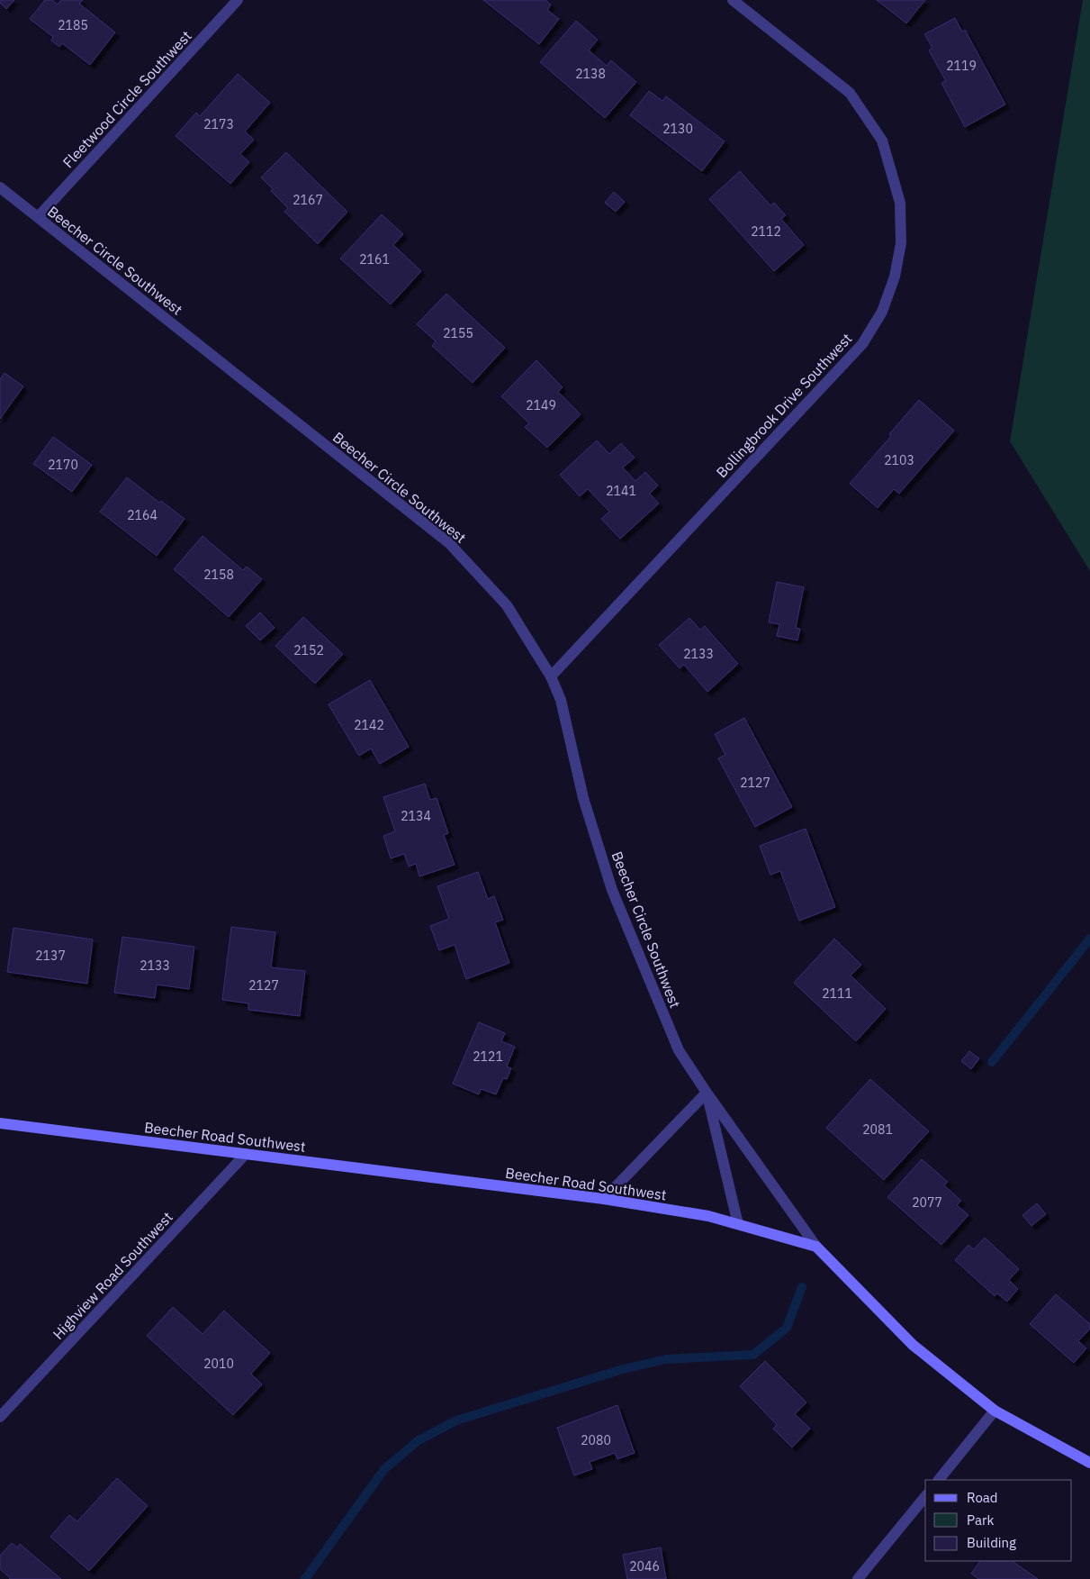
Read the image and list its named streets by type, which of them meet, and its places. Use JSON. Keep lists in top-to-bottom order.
{
  "streets": {
    "street": [
      "Fleetwood Circle Southwest",
      "Beecher Circle Southwest",
      "Bollingbrook Drive Southwest",
      "Beecher Road Southwest",
      "Highview Road Southwest"
    ]
  },
  "crossings": [
    ["Fleetwood Circle Southwest", "Beecher Circle Southwest"],
    ["Beecher Circle Southwest", "Bollingbrook Drive Southwest"],
    ["Beecher Circle Southwest", "Beecher Road Southwest"],
    ["Beecher Road Southwest", "Highview Road Southwest"]
  ],
  "house_numbers": [
    "2185",
    "2119",
    "2138",
    "2173",
    "2130",
    "2167",
    "2112",
    "2161",
    "2155",
    "2149",
    "2103",
    "2170",
    "2141",
    "2164",
    "2158",
    "2152",
    "2133",
    "2142",
    "2127",
    "2134",
    "2137",
    "2133",
    "2127",
    "2111",
    "2121",
    "2081",
    "2077",
    "2010",
    "2080",
    "2046"
  ],
  "legend": ["Road", "Park", "Building"]
}
